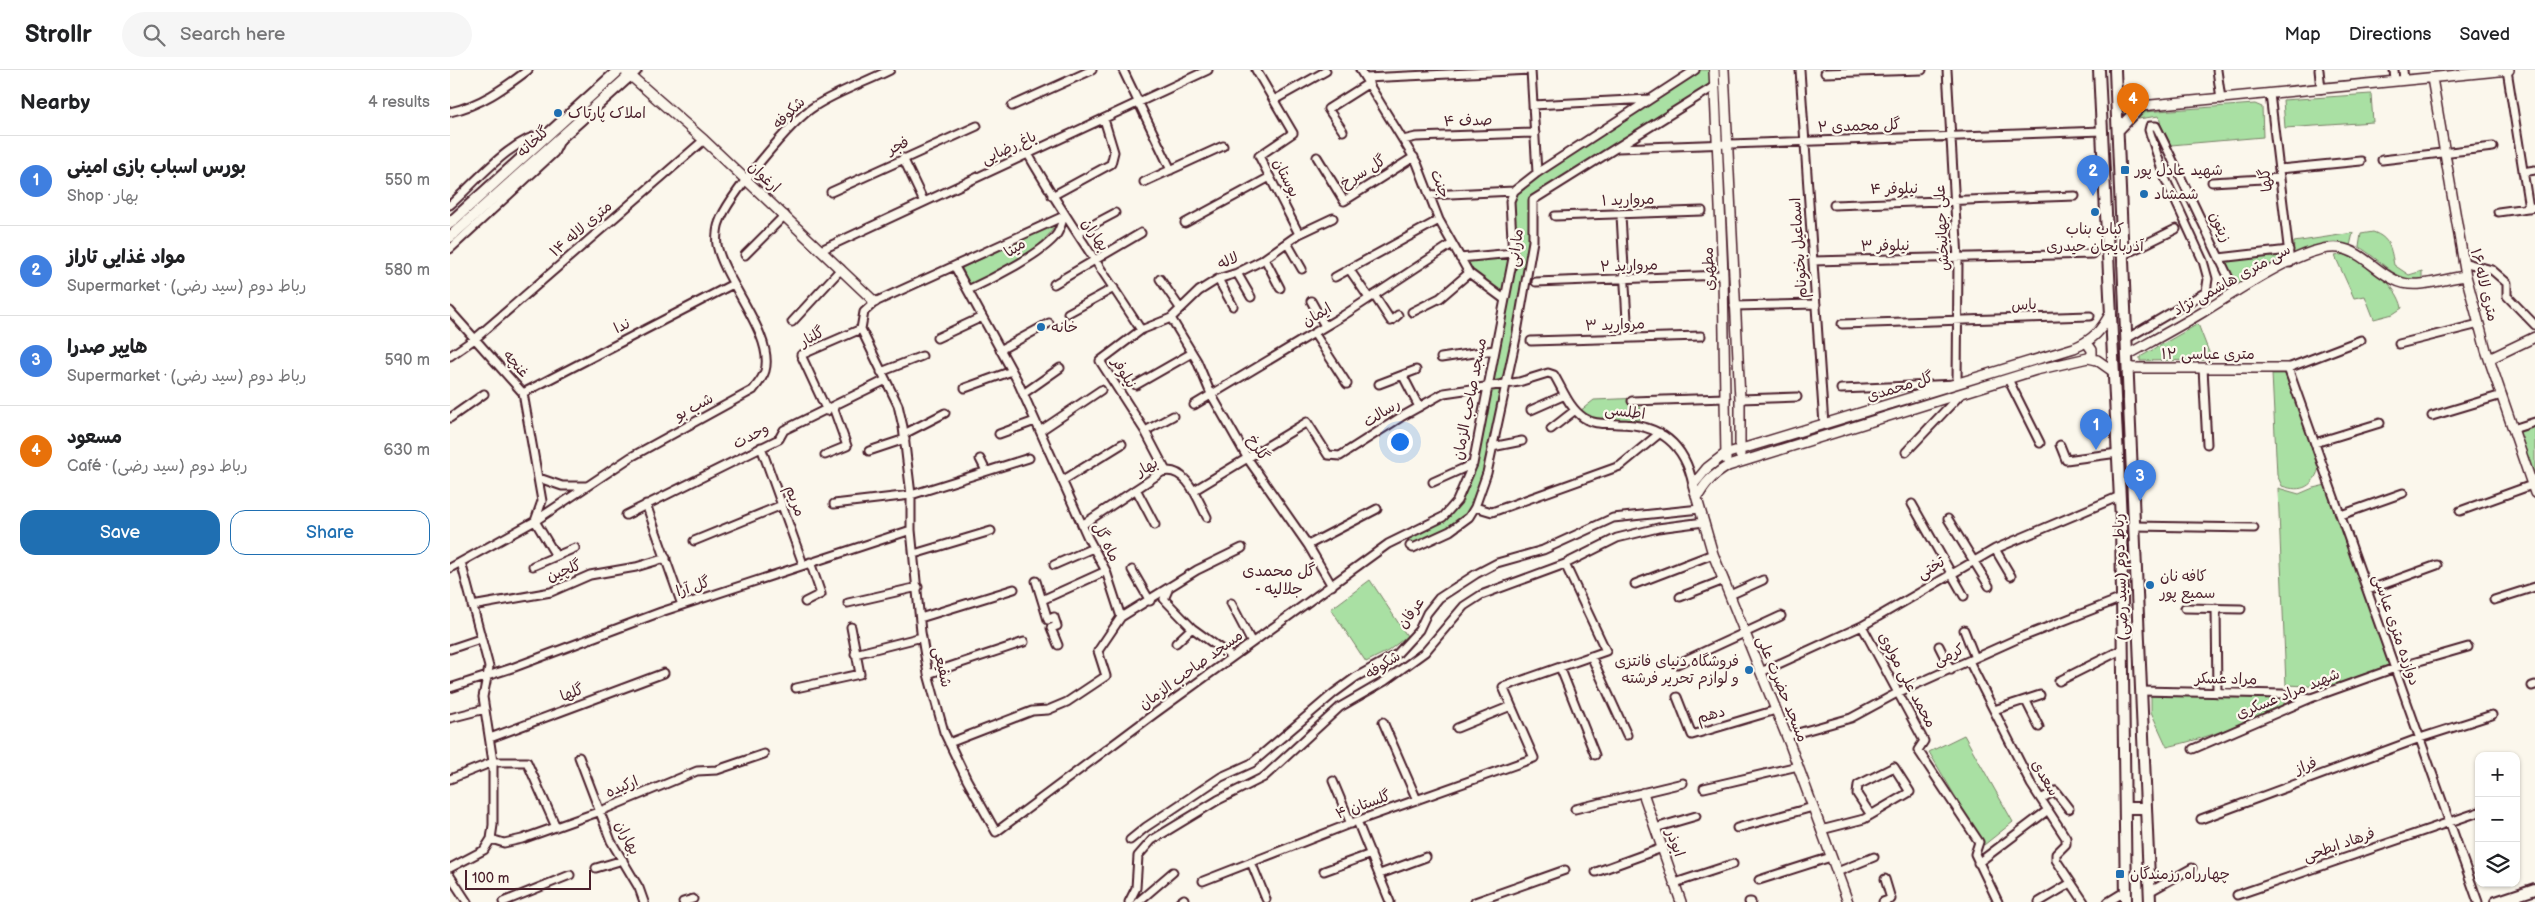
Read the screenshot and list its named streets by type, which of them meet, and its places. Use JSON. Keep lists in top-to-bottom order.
{
  "streets": {
    "main road": ["گلخانه", "رباط دوم (سید رضی)"],
    "street": [
      "شکوفه",
      "صدف ۴",
      "گل محمدی ۲",
      "فجر",
      "باغ رضایی",
      "گل سرخ",
      "ارغوان",
      "بوستان",
      "گلها",
      "جنت",
      "نیلوفر ۴",
      "مروارید ۱",
      "زیتون",
      "علی جهانبخش",
      "۱۴ متری لاله",
      "بهاران",
      "نیلوفر ۳",
      "مینا",
      "مارانی",
      "اسماعیل بختونام",
      "لاله",
      "مروارید ۲",
      "مطهری",
      "سی متری هاشمی نژاد",
      "۱۶ متری لاله",
      "یاس",
      "ایمان",
      "مروارید ۳",
      "ندا",
      "گلنار",
      "۱۲ متری عباسی",
      "غنچه",
      "نیلوفر",
      "گل محمدی",
      "مسجد صاحب الزمان",
      "شب بو",
      "اطلسی",
      "رسالت",
      "وحدت",
      "گلرخ",
      "بهار",
      "مریم",
      "ماه گل",
      "تختی",
      "گلچین",
      "گل آرا",
      "عرفان",
      "دوازده متری عباسی",
      "کرمی",
      "شفیعی",
      "مراد عسکر",
      "محمد علی مولوی",
      "مسجد حضرت علی",
      "شهید مراد عسکری",
      "دهم",
      "فراز",
      "سعدی",
      "ارکیده",
      "گلستان ۴",
      "ابوذر",
      "فرهاد ابطحی"
    ]
  },
  "crossings": [
    ["شکوفه", "ارغوان"],
    ["شکوفه", "شب بو"],
    ["شکوفه", "مسجد حضرت علی"],
    ["صدف ۴", "جنت"],
    ["گل محمدی ۲", "علی جهانبخش"],
    ["گل محمدی ۲", "مارانی"],
    ["گل محمدی ۲", "اسماعیل بختونام"],
    ["گل محمدی ۲", "مطهری"],
    ["گل محمدی ۲", "رباط دوم (سید رضی)"],
    ["گلخانه", "ارغوان"],
    ["باغ رضایی", "ارغوان"],
    ["باغ رضایی", "بهاران"],
    ["گل سرخ", "جنت"],
    ["ارغوان", "۱۴ متری لاله"],
    ["ارغوان", "شب بو"],
    ["بوستان", "لاله"],
    ["گلها", "سی متری هاشمی نژاد"],
    ["جنت", "ایمان"],
    ["جنت", "مسجد صاحب الزمان"],
    ["نیلوفر ۴", "علی جهانبخش"],
    ["زیتون", "سی متری هاشمی نژاد"],
    ["زیتون", "رباط دوم (سید رضی)"],
    ["علی جهانبخش", "نیلوفر ۳"],
    ["علی جهانبخش", "یاس"],
    ["علی جهانبخش", "گل محمدی"],
    ["۱۴ متری لاله", "غنچه"],
    ["بهاران", "مینا"],
    ["بهاران", "نیلوفر"],
    ["بهاران", "ارکیده"],
    ["نیلوفر ۳", "اسماعیل بختونام"],
    ["مینا", "ماه گل"],
    ["مارانی", "مطهری"],
    ["اسماعیل بختونام", "گل محمدی"],
    ["لاله", "نیلوفر"],
    ["لاله", "گلرخ"],
    ["مروارید ۲", "مطهری"],
    ["مطهری", "گل محمدی"],
    ["سی متری هاشمی نژاد", "۱۶ متری لاله"],
    ["سی متری هاشمی نژاد", "رباط دوم (سید رضی)"],
    ["ایمان", "گلرخ"],
    ["ندا", "غنچه"],
    ["ندا", "شب بو"],
    ["گلنار", "وحدت"],
    ["گلنار", "شفیعی"],
    ["۱۲ متری عباسی", "رباط دوم (سید رضی)"],
    ["۱۲ متری عباسی", "دوازده متری عباسی"],
    ["غنچه", "شب بو"],
    ["نیلوفر", "گلرخ"],
    ["نیلوفر", "بهار"],
    ["گل محمدی", "اطلسی"],
    ["گل محمدی", "رباط دوم (سید رضی)"],
    ["گل محمدی", "مسجد حضرت علی"],
    ["مسجد صاحب الزمان", "رسالت"],
    ["مسجد صاحب الزمان", "گلرخ"],
    ["مسجد صاحب الزمان", "شفیعی"],
    ["اطلسی", "مسجد حضرت علی"],
    ["رسالت", "گلرخ"],
    ["وحدت", "مریم"],
    ["وحدت", "شفیعی"],
    ["بهار", "ماه گل"],
    ["مریم", "گل آرا"],
    ["تختی", "رباط دوم (سید رضی)"],
    ["تختی", "محمد علی مولوی"],
    ["تختی", "مسجد حضرت علی"],
    ["رباط دوم (سید رضی)", "کرمی"],
    ["رباط دوم (سید رضی)", "مراد عسکر"],
    ["گل آرا", "شفیعی"],
    ["عرفان", "مسجد حضرت علی"],
    ["دوازده متری عباسی", "شهید مراد عسکری"],
    ["دوازده متری عباسی", "فراز"],
    ["دوازده متری عباسی", "فرهاد ابطحی"],
    ["کرمی", "محمد علی مولوی"],
    ["کرمی", "مسجد حضرت علی"],
    ["کرمی", "سعدی"],
    ["مراد عسکر", "شهید مراد عسکری"],
    ["مسجد حضرت علی", "دهم"]
  ],
  "districts": ["گل محمدی - جلالیه"],
  "places": {
    "other": [
      "املاک پارتاک",
      "شمشاد",
      "کباب بناب آذربایجان حیدری",
      "خانه",
      "کافه نان سمیع پور",
      "فروشگاه دنیای فانتزی و لوازم تحریر فرشته"
    ],
    "transit": ["شهید عادل پور", "چهارراه رزمندگان"]
  },
  "scale_bar": "100 m",
  "page": {
    "header": "Strollr",
    "search": "Search here",
    "nav": ["Map", "Directions", "Saved"],
    "heading": ["Nearby", "4 results"],
    "pins": [
      "4",
      "2",
      "1",
      "3"
    ],
    "list": [
      {
        "mark": "1",
        "name": "بورس اسباب بازی امینی",
        "note": "Shop · بهار",
        "value": "550 m"
      },
      {
        "mark": "2",
        "name": "مواد غذایی تاراز",
        "note": "Supermarket · رباط دوم (سید رضی)",
        "value": "580 m"
      },
      {
        "mark": "3",
        "name": "هایپر صدرا",
        "note": "Supermarket · رباط دوم (سید رضی)",
        "value": "590 m"
      },
      {
        "mark": "4",
        "name": "مسعود",
        "note": "Café · رباط دوم (سید رضی)",
        "value": "630 m"
      }
    ],
    "buttons": ["Save", "Share"],
    "map_buttons": ["+", "−"],
    "scale": "100 m"
  }
}
